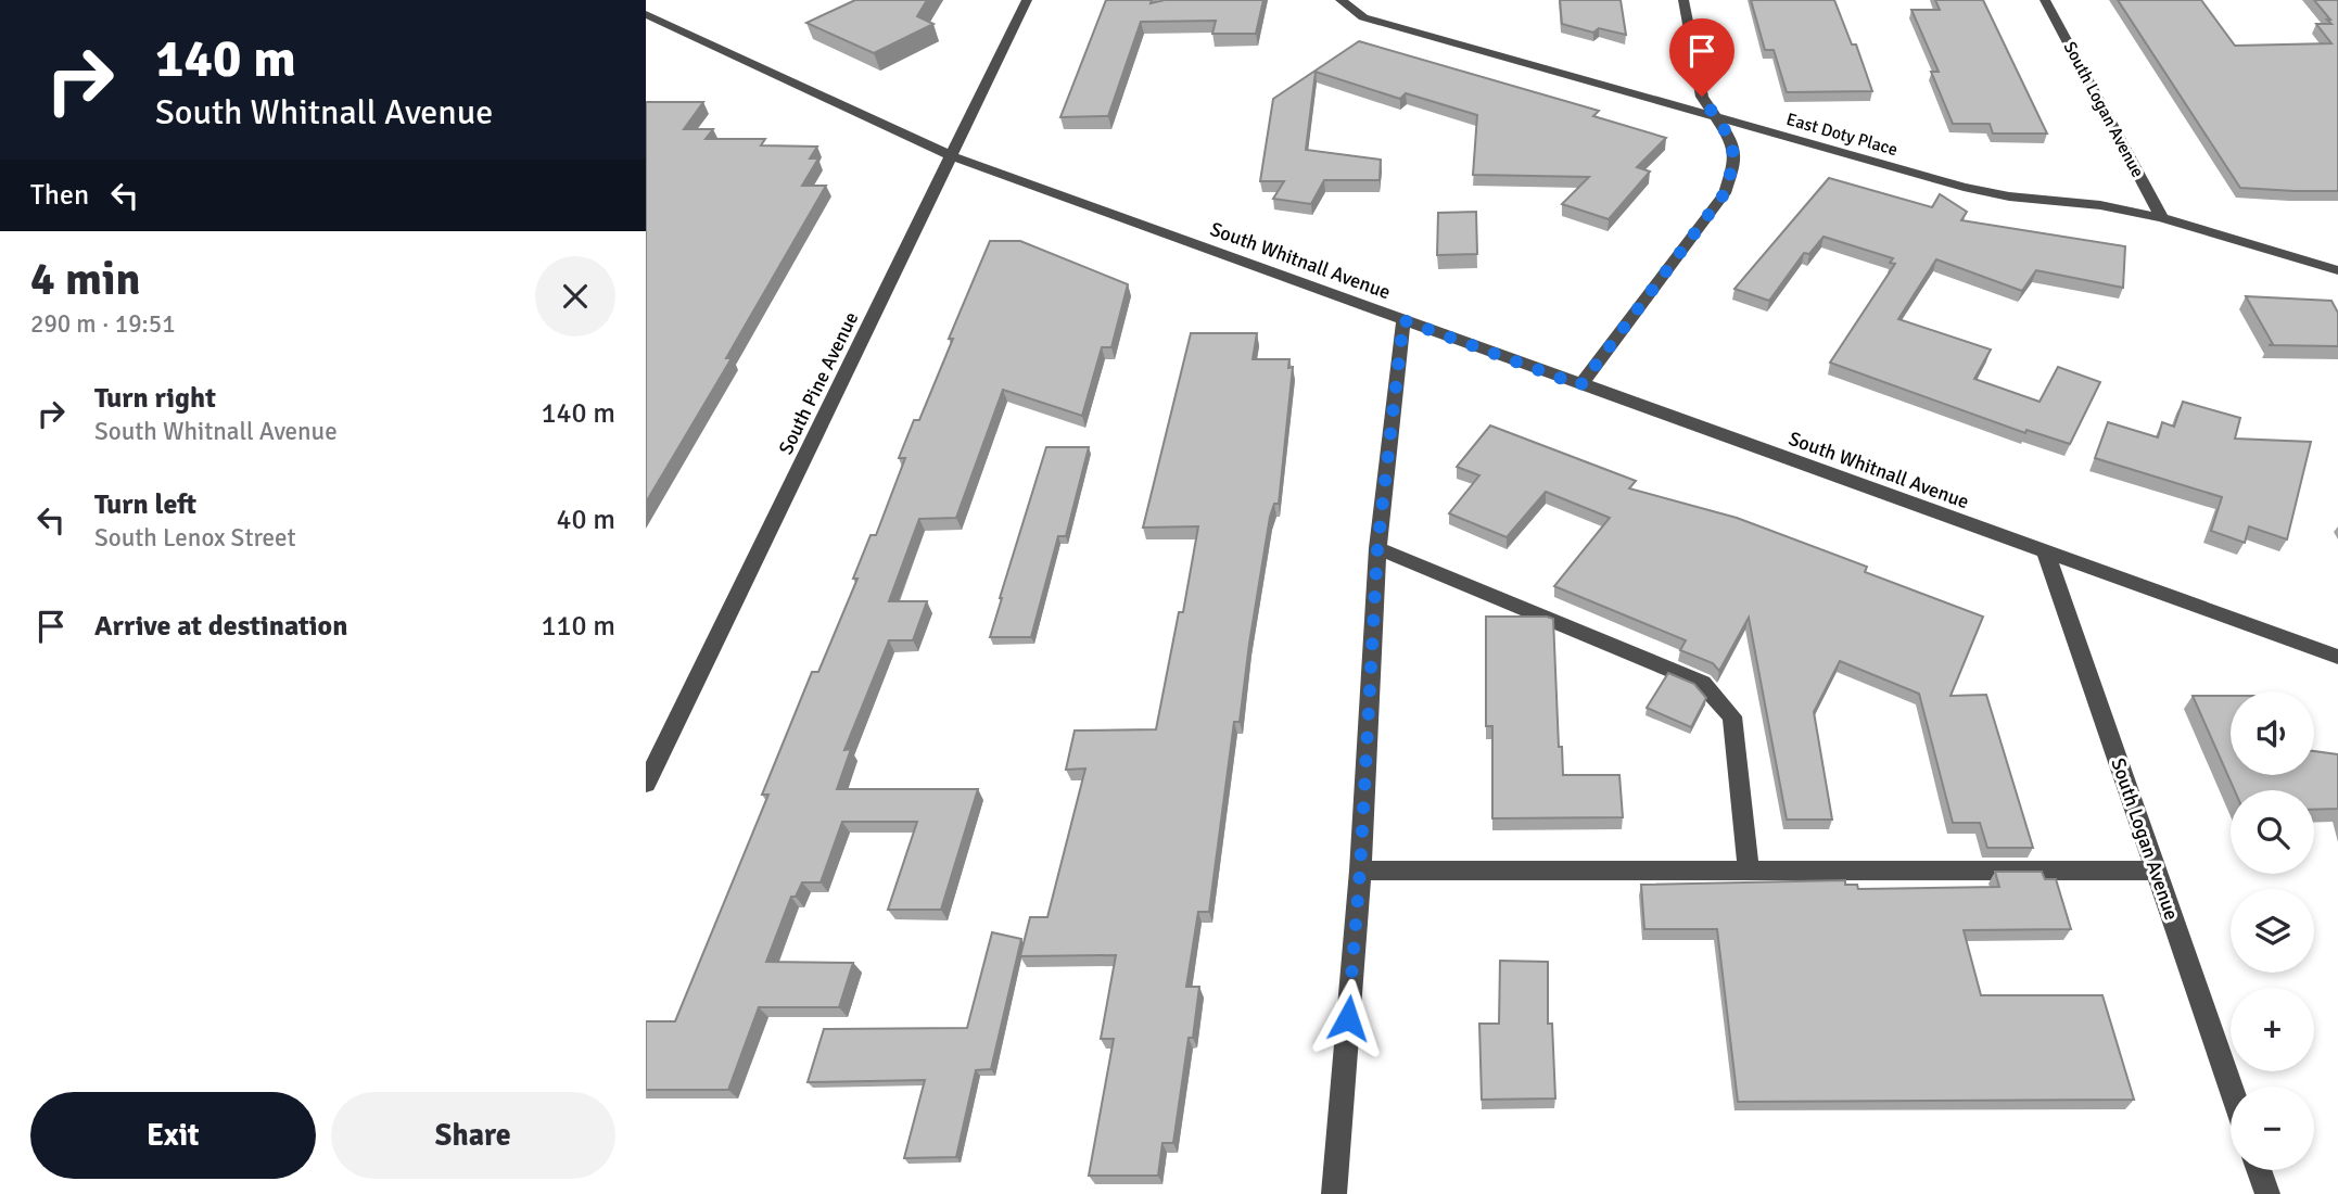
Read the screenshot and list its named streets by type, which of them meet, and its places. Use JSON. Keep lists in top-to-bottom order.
{
  "streets": {
    "street": [
      "South Logan Avenue",
      "East Doty Place",
      "South Whitnall Avenue",
      "South Pine Avenue"
    ]
  },
  "crossings": [
    ["South Logan Avenue", "East Doty Place"],
    ["South Logan Avenue", "South Whitnall Avenue"],
    ["South Whitnall Avenue", "South Pine Avenue"]
  ],
  "page": {
    "turn": ["140 m", "South Whitnall Avenue"],
    "then": "Then",
    "heading": ["4 min", "290 m · 19:51"],
    "list": [
      {
        "name": "Turn right",
        "note": "South Whitnall Avenue",
        "value": "140 m"
      },
      {
        "name": "Turn left",
        "note": "South Lenox Street",
        "value": "40 m"
      },
      {
        "name": "Arrive at destination",
        "value": "110 m"
      }
    ],
    "map_buttons": ["+", "−"],
    "buttons": ["Exit", "Share"]
  }
}
